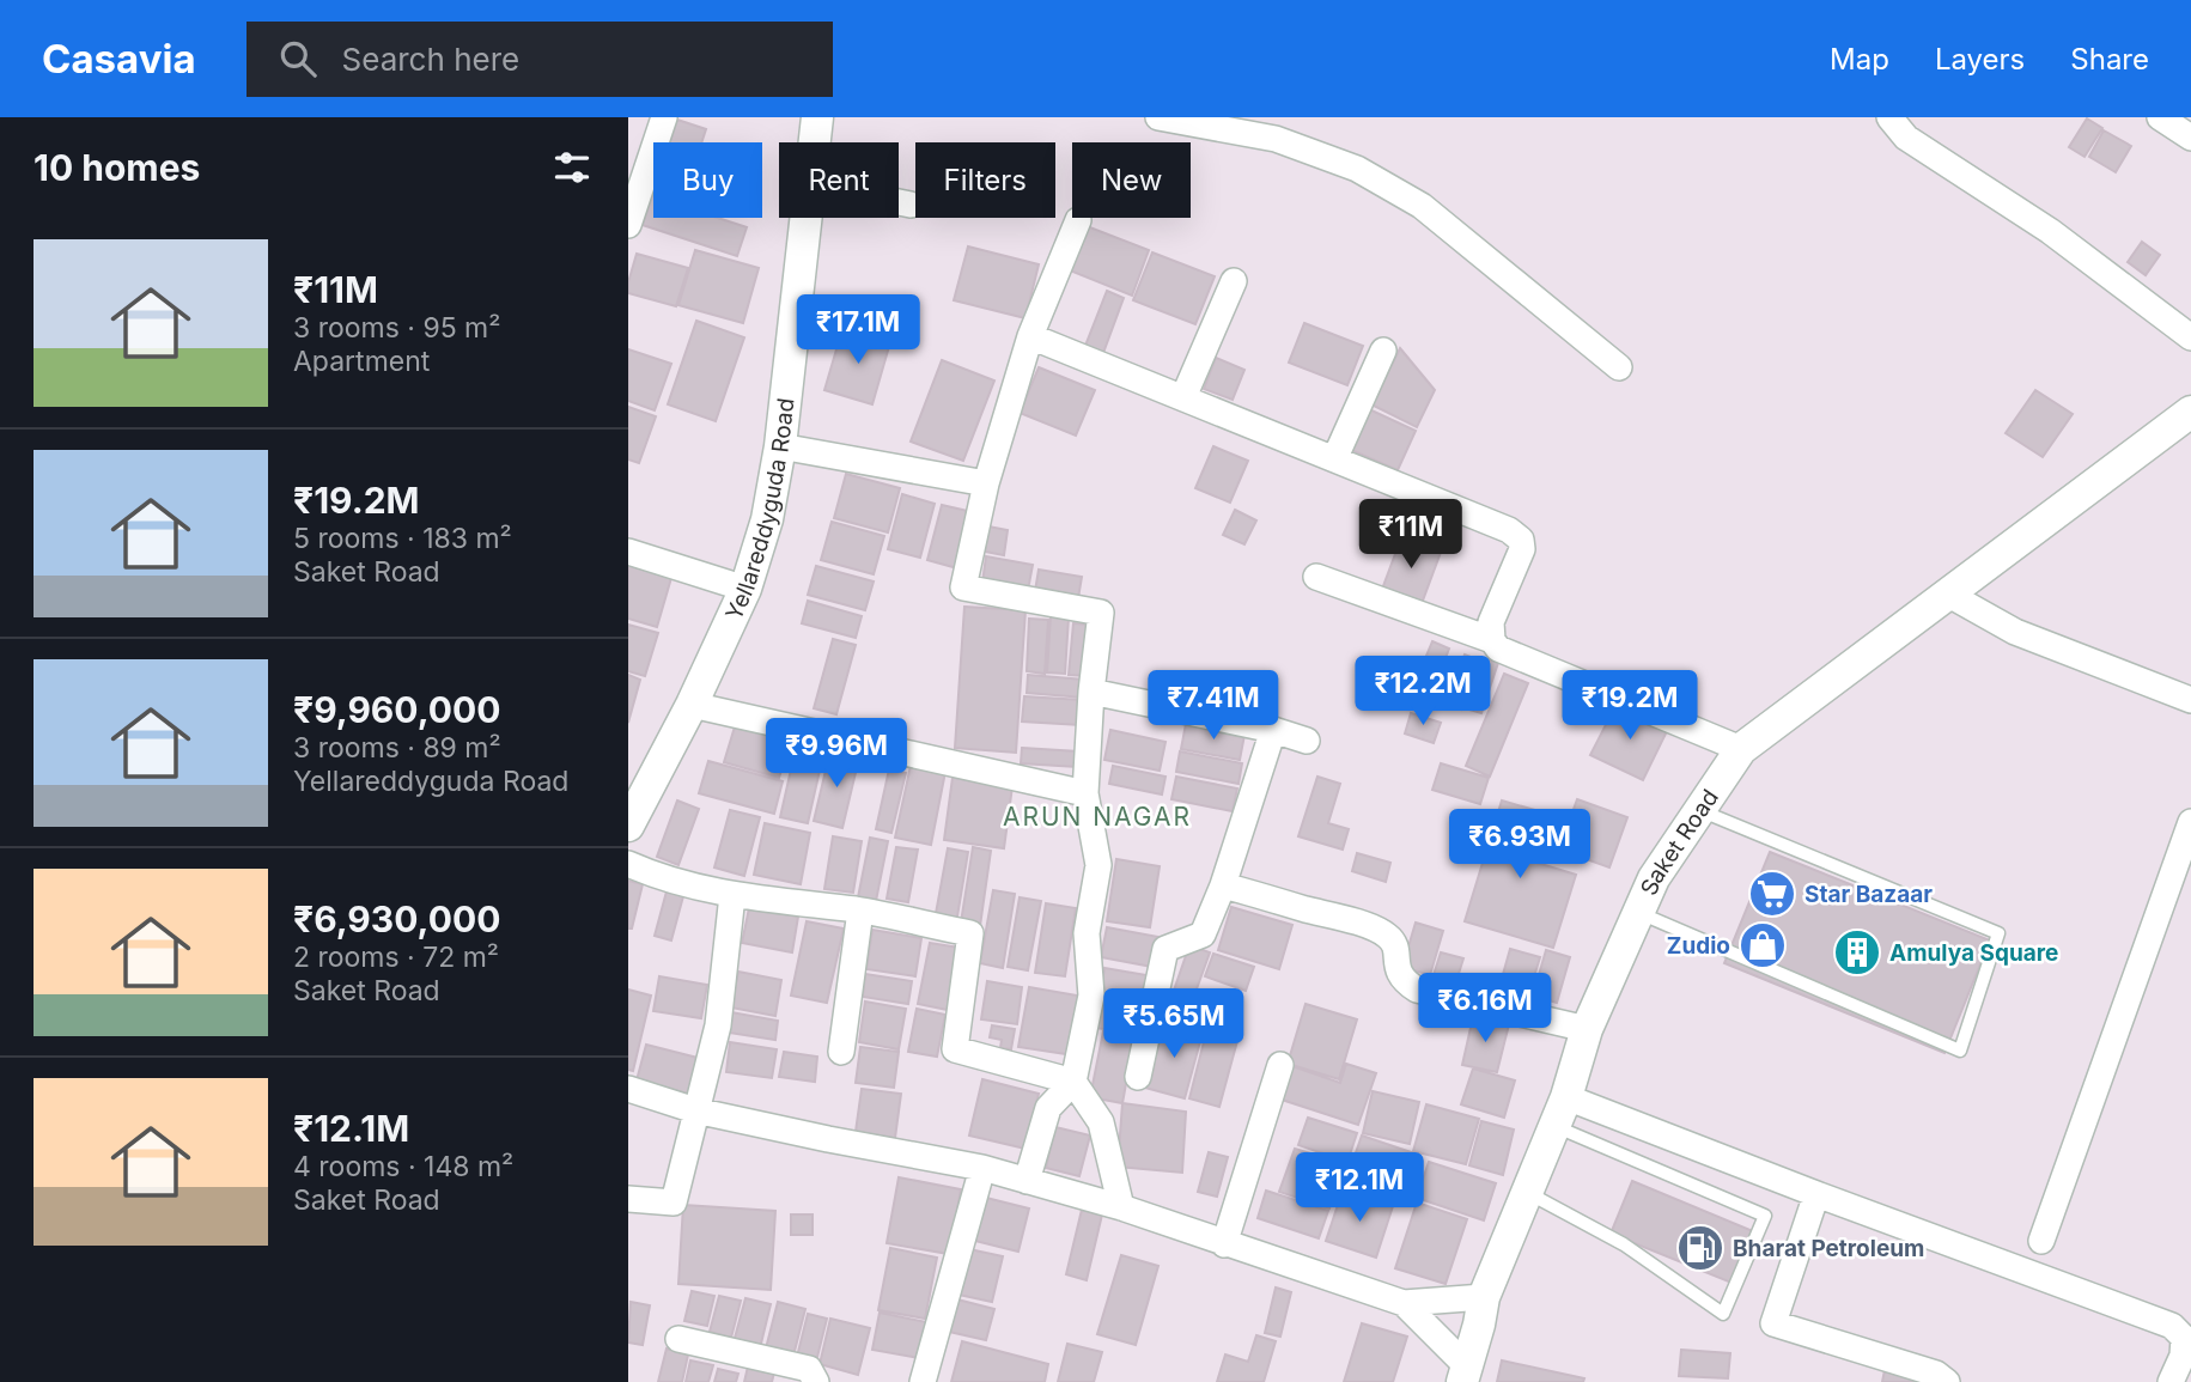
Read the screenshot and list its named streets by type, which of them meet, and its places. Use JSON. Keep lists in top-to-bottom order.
{
  "streets": {
    "street": ["Yellareddyguda Road", "Saket Road"]
  },
  "districts": ["ARUN NAGAR"],
  "places": {
    "supermarket": ["Star Bazaar"],
    "shop": ["Zudio"],
    "building": ["Amulya Square"],
    "fuel station": ["Bharat Petroleum"]
  },
  "page": {
    "header": "Casavia",
    "search": "Search here",
    "nav": ["Map", "Layers", "Share"],
    "heading": "10 homes",
    "chip": [
      "Buy",
      "Rent",
      "Filters",
      "New"
    ],
    "list": [
      {
        "name": "₹11M",
        "note": "3 rooms · 95 m² · Apartment"
      },
      {
        "name": "₹19.2M",
        "note": "5 rooms · 183 m² · Saket Road"
      },
      {
        "name": "₹9,960,000",
        "note": "3 rooms · 89 m² · Yellareddyguda Road"
      },
      {
        "name": "₹6,930,000",
        "note": "2 rooms · 72 m² · Saket Road"
      },
      {
        "name": "₹12.1M",
        "note": "4 rooms · 148 m² · Saket Road"
      }
    ],
    "price": [
      "₹17.1M",
      "₹11M",
      "₹12.2M",
      "₹7.41M",
      "₹19.2M",
      "₹9.96M",
      "₹6.93M",
      "₹6.16M",
      "₹5.65M",
      "₹12.1M"
    ]
  }
}
